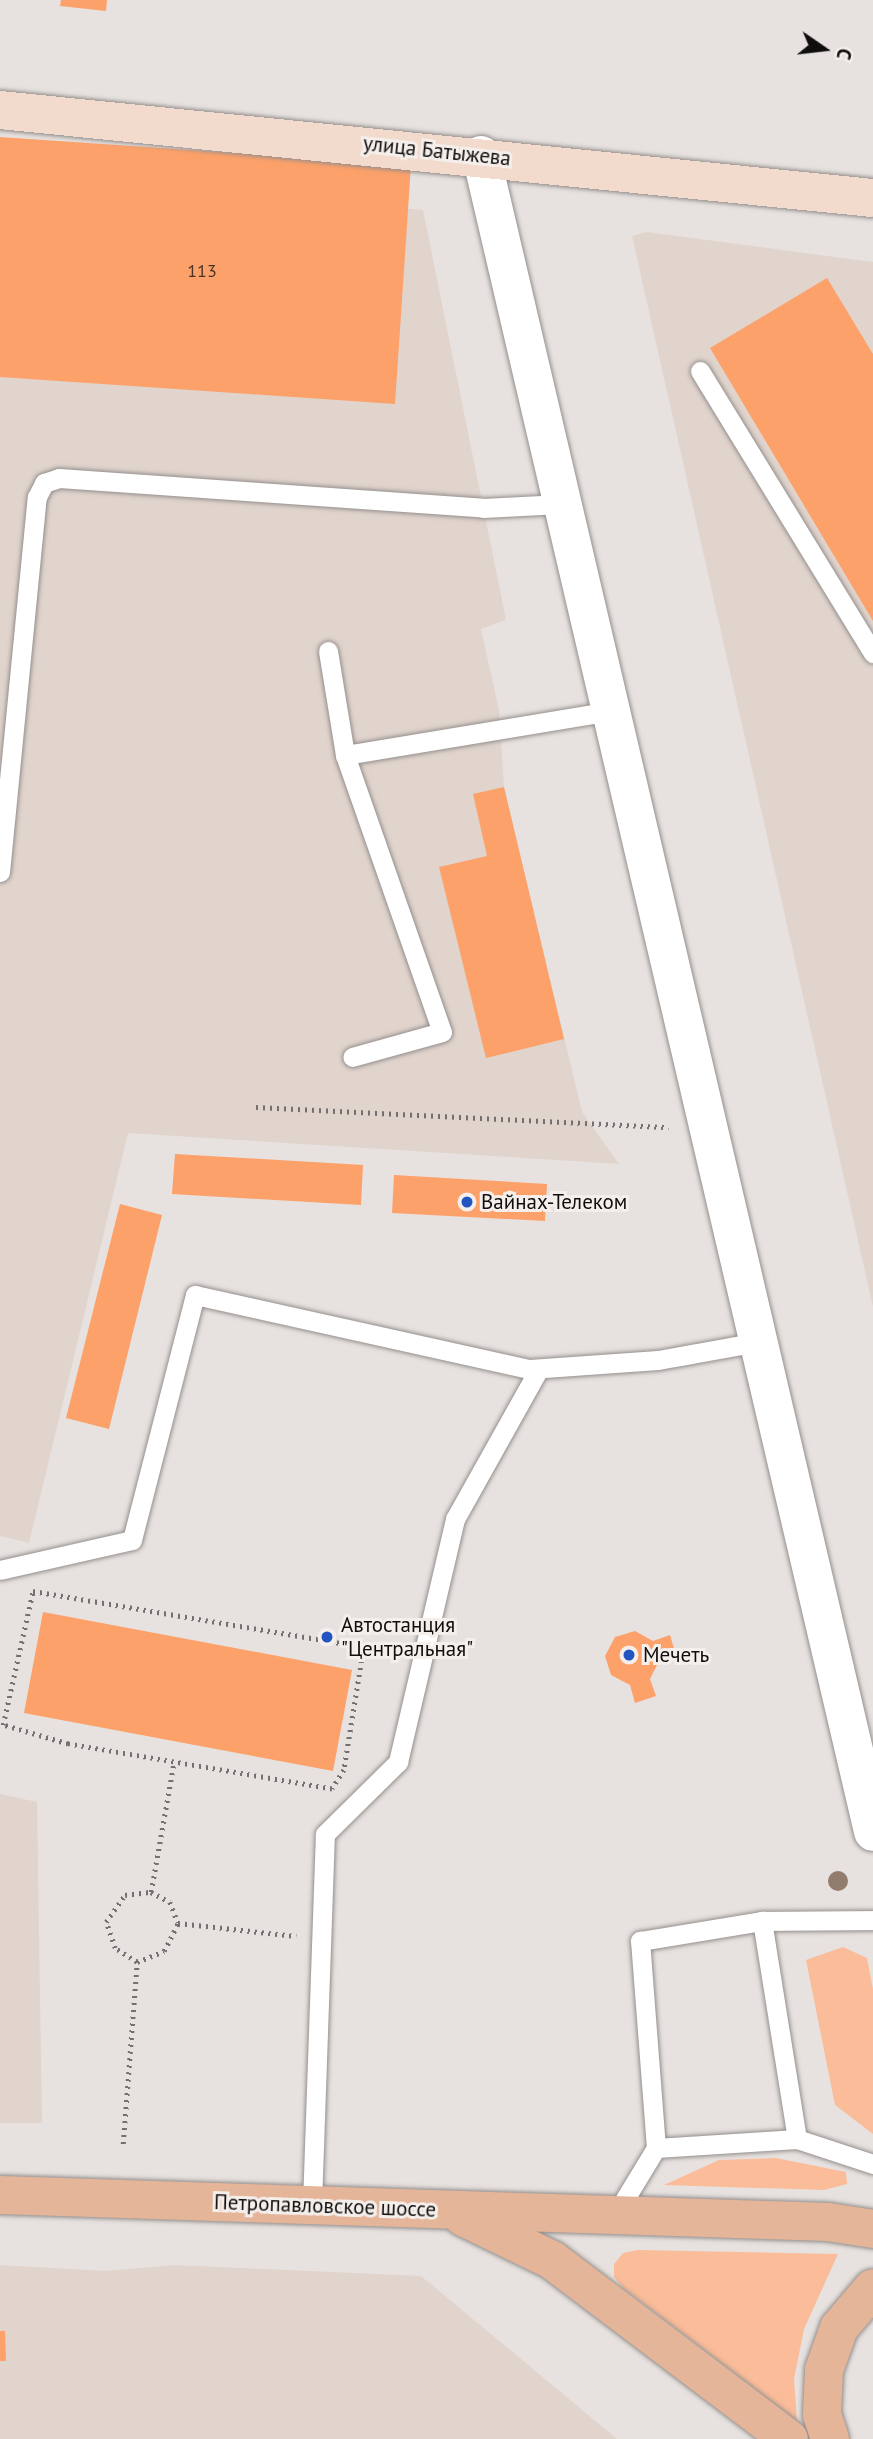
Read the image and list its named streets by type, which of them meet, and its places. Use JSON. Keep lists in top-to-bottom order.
{
  "streets": {
    "main road": ["Петропавловское шоссе"],
    "street": ["улица Батыжева"]
  },
  "places": ["Вайнах-Телеком", "Автостанция \"Центральная\"", "Мечеть"],
  "house_numbers": ["113"],
  "north": "right"
}
